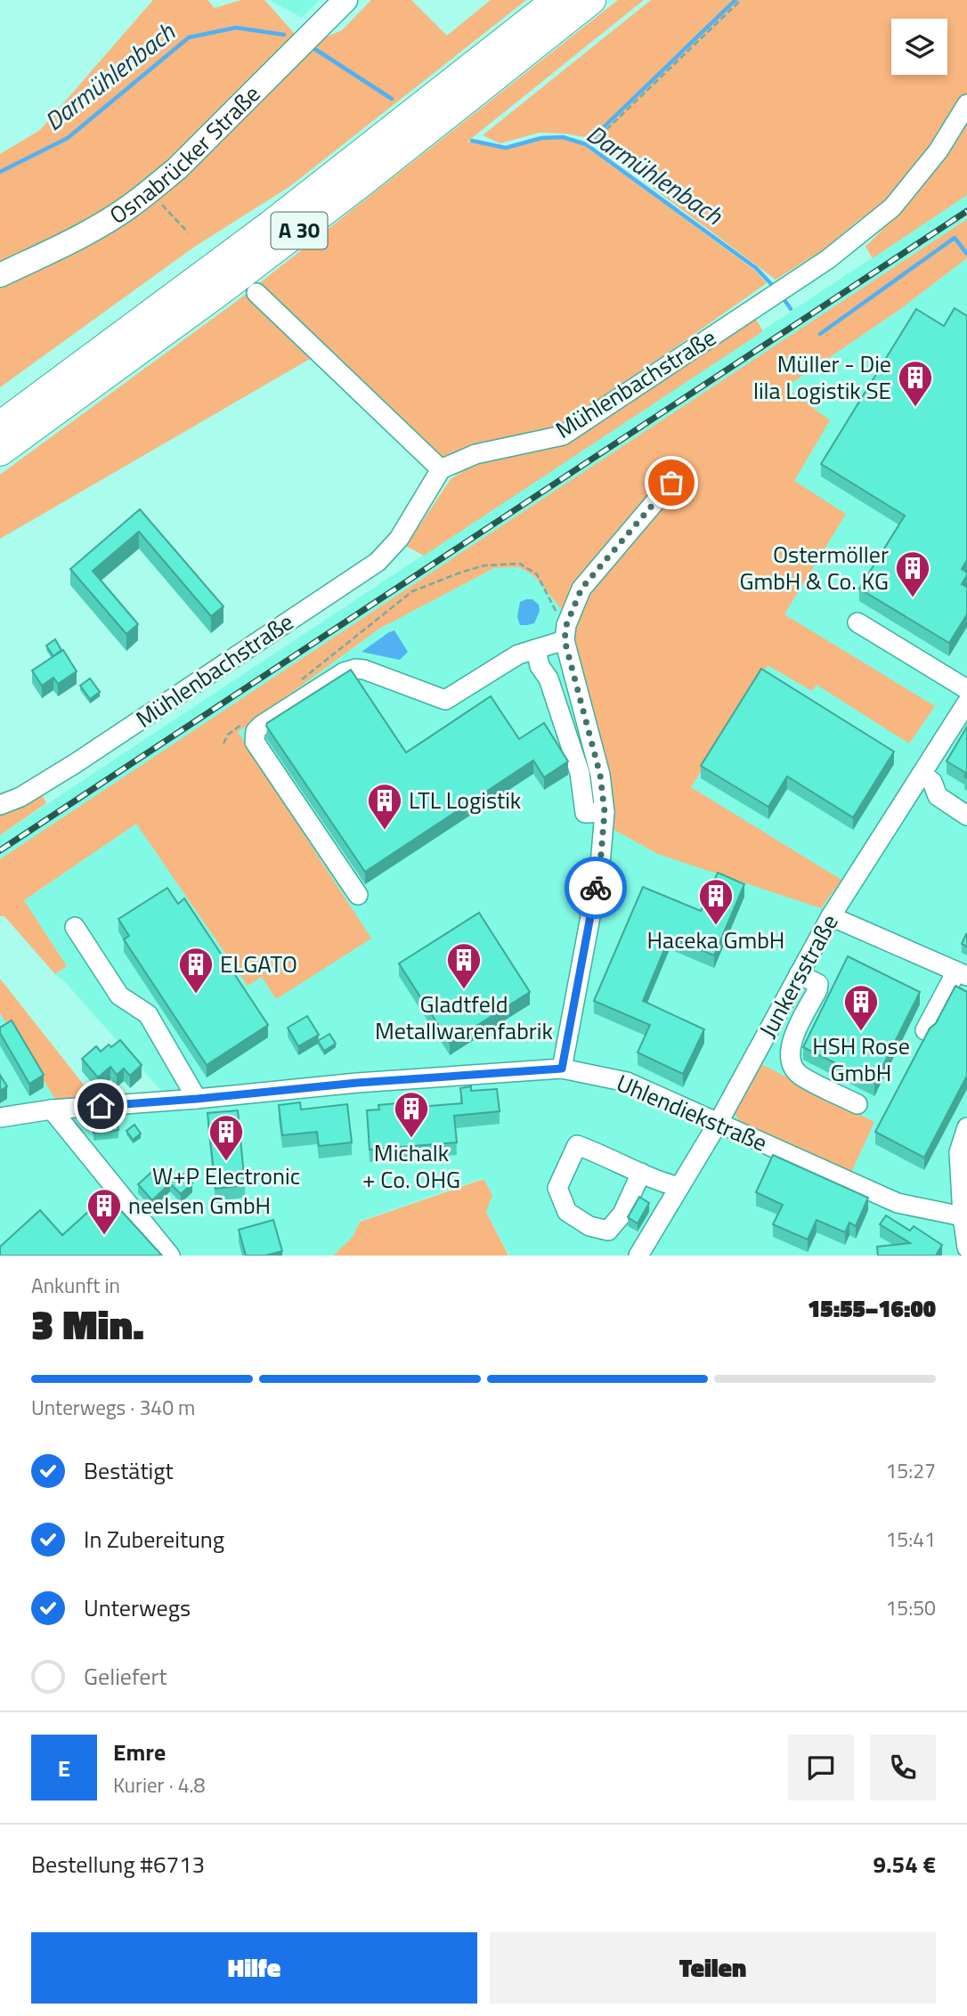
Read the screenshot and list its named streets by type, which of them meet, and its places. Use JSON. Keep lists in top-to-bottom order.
{
  "streets": {
    "highway": ["A 30"],
    "main road": ["Osnabrücker Straße"],
    "street": ["Mühlenbachstraße", "Junkersstraße", "Uhlendiekstraße"]
  },
  "crossings": [
    ["Junkersstraße", "Uhlendiekstraße"]
  ],
  "water": ["Darmühlenbach"],
  "places": {
    "building": [
      "Müller - Die lila Logistik SE",
      "Ostermöller GmbH & Co. KG",
      "LTL Logistik",
      "Haceka GmbH",
      "Gladtfeld Metallwarenfabrik",
      "ELGATO",
      "HSH Rose GmbH",
      "Michalk + Co. OHG",
      "W+P Electronic",
      "neelsen GmbH"
    ]
  },
  "page": {
    "heading": ["3 Min.", "Ankunft in", "15:55–16:00"],
    "panel": [
      "Emre",
      "Kurier · 4.8",
      "Bestellung #6713",
      "9.54 €"
    ],
    "bar": "Unterwegs · 340 m",
    "list": [
      ["Bestätigt", "15:27"],
      ["In Zubereitung", "15:41"],
      ["Unterwegs", "15:50"],
      "Geliefert"
    ],
    "round": "E",
    "buttons": ["Hilfe", "Teilen"]
  }
}
